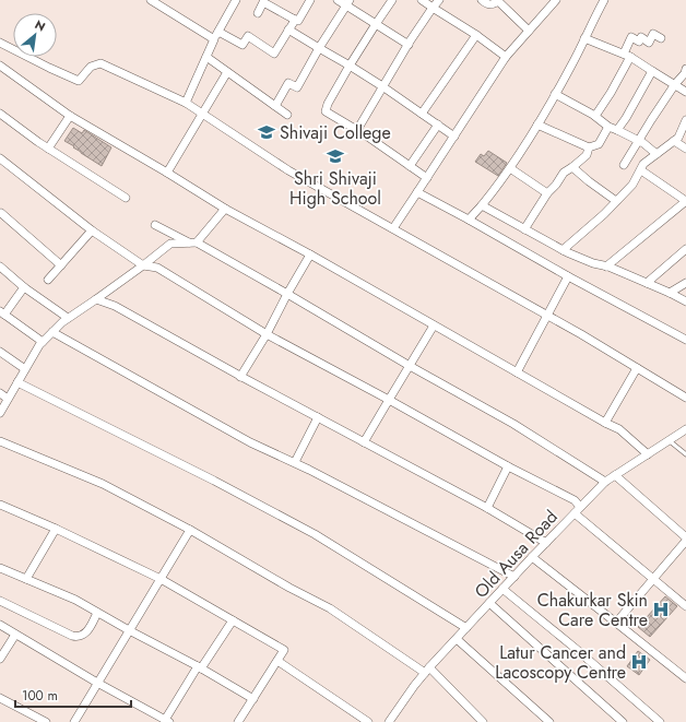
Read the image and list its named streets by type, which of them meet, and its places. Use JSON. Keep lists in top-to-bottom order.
{
  "streets": {
    "street": ["Old Ausa Road"]
  },
  "places": {
    "school or university": ["Shivaji College", "Shri Shivaji High School"],
    "hospital": ["Chakurkar Skin Care Centre", "Latur Cancer and Lacoscopy Centre"]
  },
  "scale_bar": "100 m",
  "north": "top right"
}
